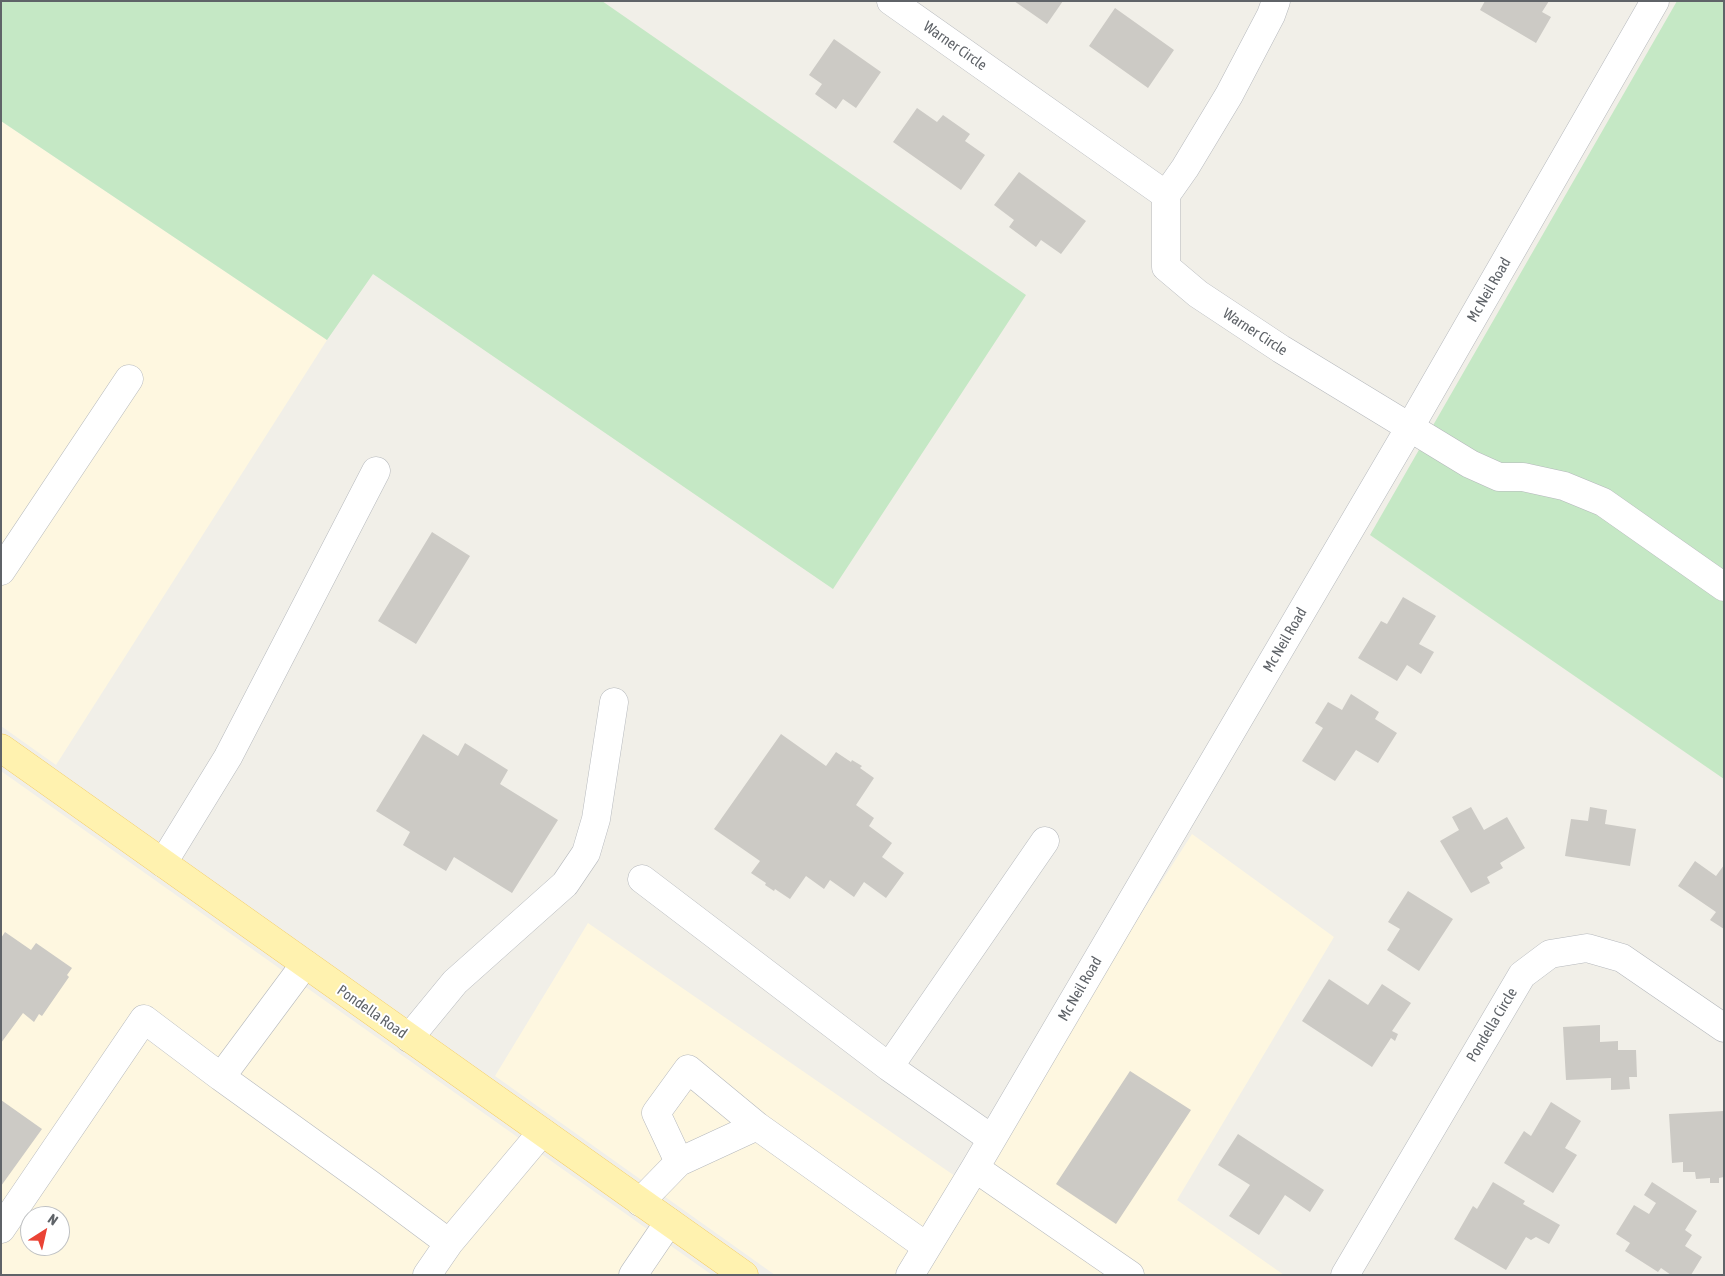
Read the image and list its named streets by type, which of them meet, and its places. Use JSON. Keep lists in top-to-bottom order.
{
  "streets": {
    "main road": ["Pondella Road"],
    "street": ["Warner Circle", "Mc Neil Road", "Pondella Circle"]
  },
  "crossings": [
    ["Warner Circle", "Mc Neil Road"]
  ],
  "north": "top right"
}
